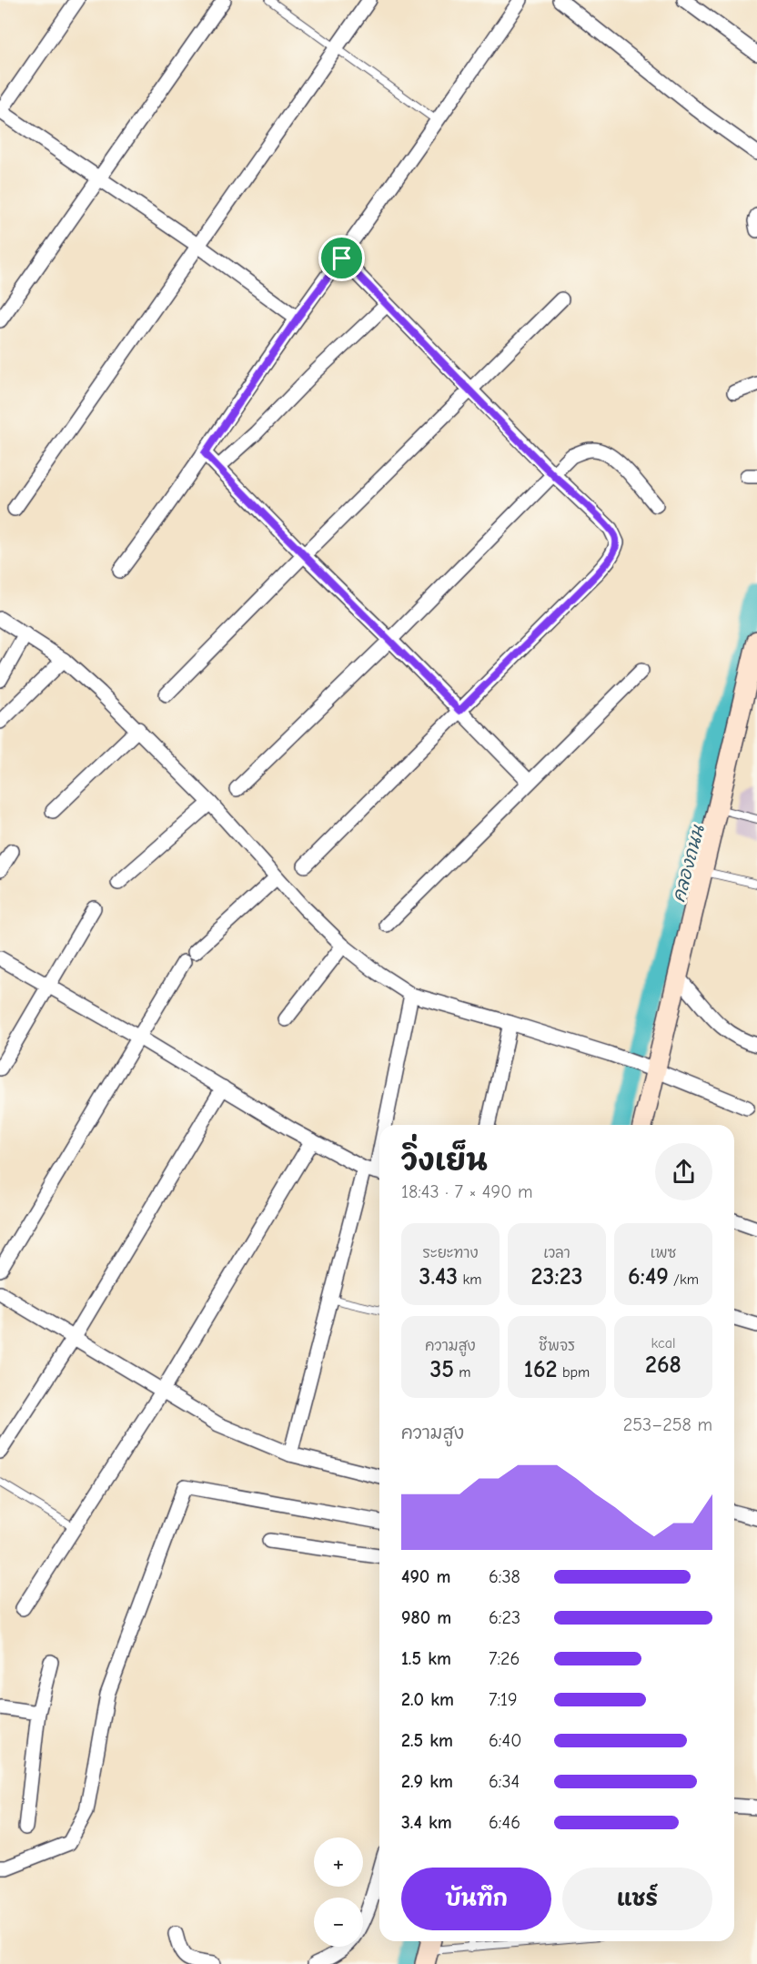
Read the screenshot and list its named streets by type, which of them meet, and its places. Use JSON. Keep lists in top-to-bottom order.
{
  "water": ["คลองถนน"],
  "page": {
    "heading": ["วิ่งเย็น", "18:43 · 7 × 490 m"],
    "stats": [
      ["ระยะทาง", "3.43 km"],
      ["เวลา", "23:23"],
      ["เพซ", "6:49 /km"],
      ["ความสูง", "35 m"],
      ["ชีพจร", "162 bpm"],
      ["kcal", "268"]
    ],
    "chart": ["ความสูง", "253–258 m"],
    "list": [
      {
        "name": "490 m",
        "note": "6:38"
      },
      {
        "name": "980 m",
        "note": "6:23"
      },
      {
        "name": "1.5 km",
        "note": "7:26"
      },
      {
        "name": "2.0 km",
        "note": "7:19"
      },
      {
        "name": "2.5 km",
        "note": "6:40"
      },
      {
        "name": "2.9 km",
        "note": "6:34"
      },
      {
        "name": "3.4 km",
        "note": "6:46"
      }
    ],
    "map_buttons": ["+", "−"],
    "buttons": ["บันทึก", "แชร์"]
  }
}
